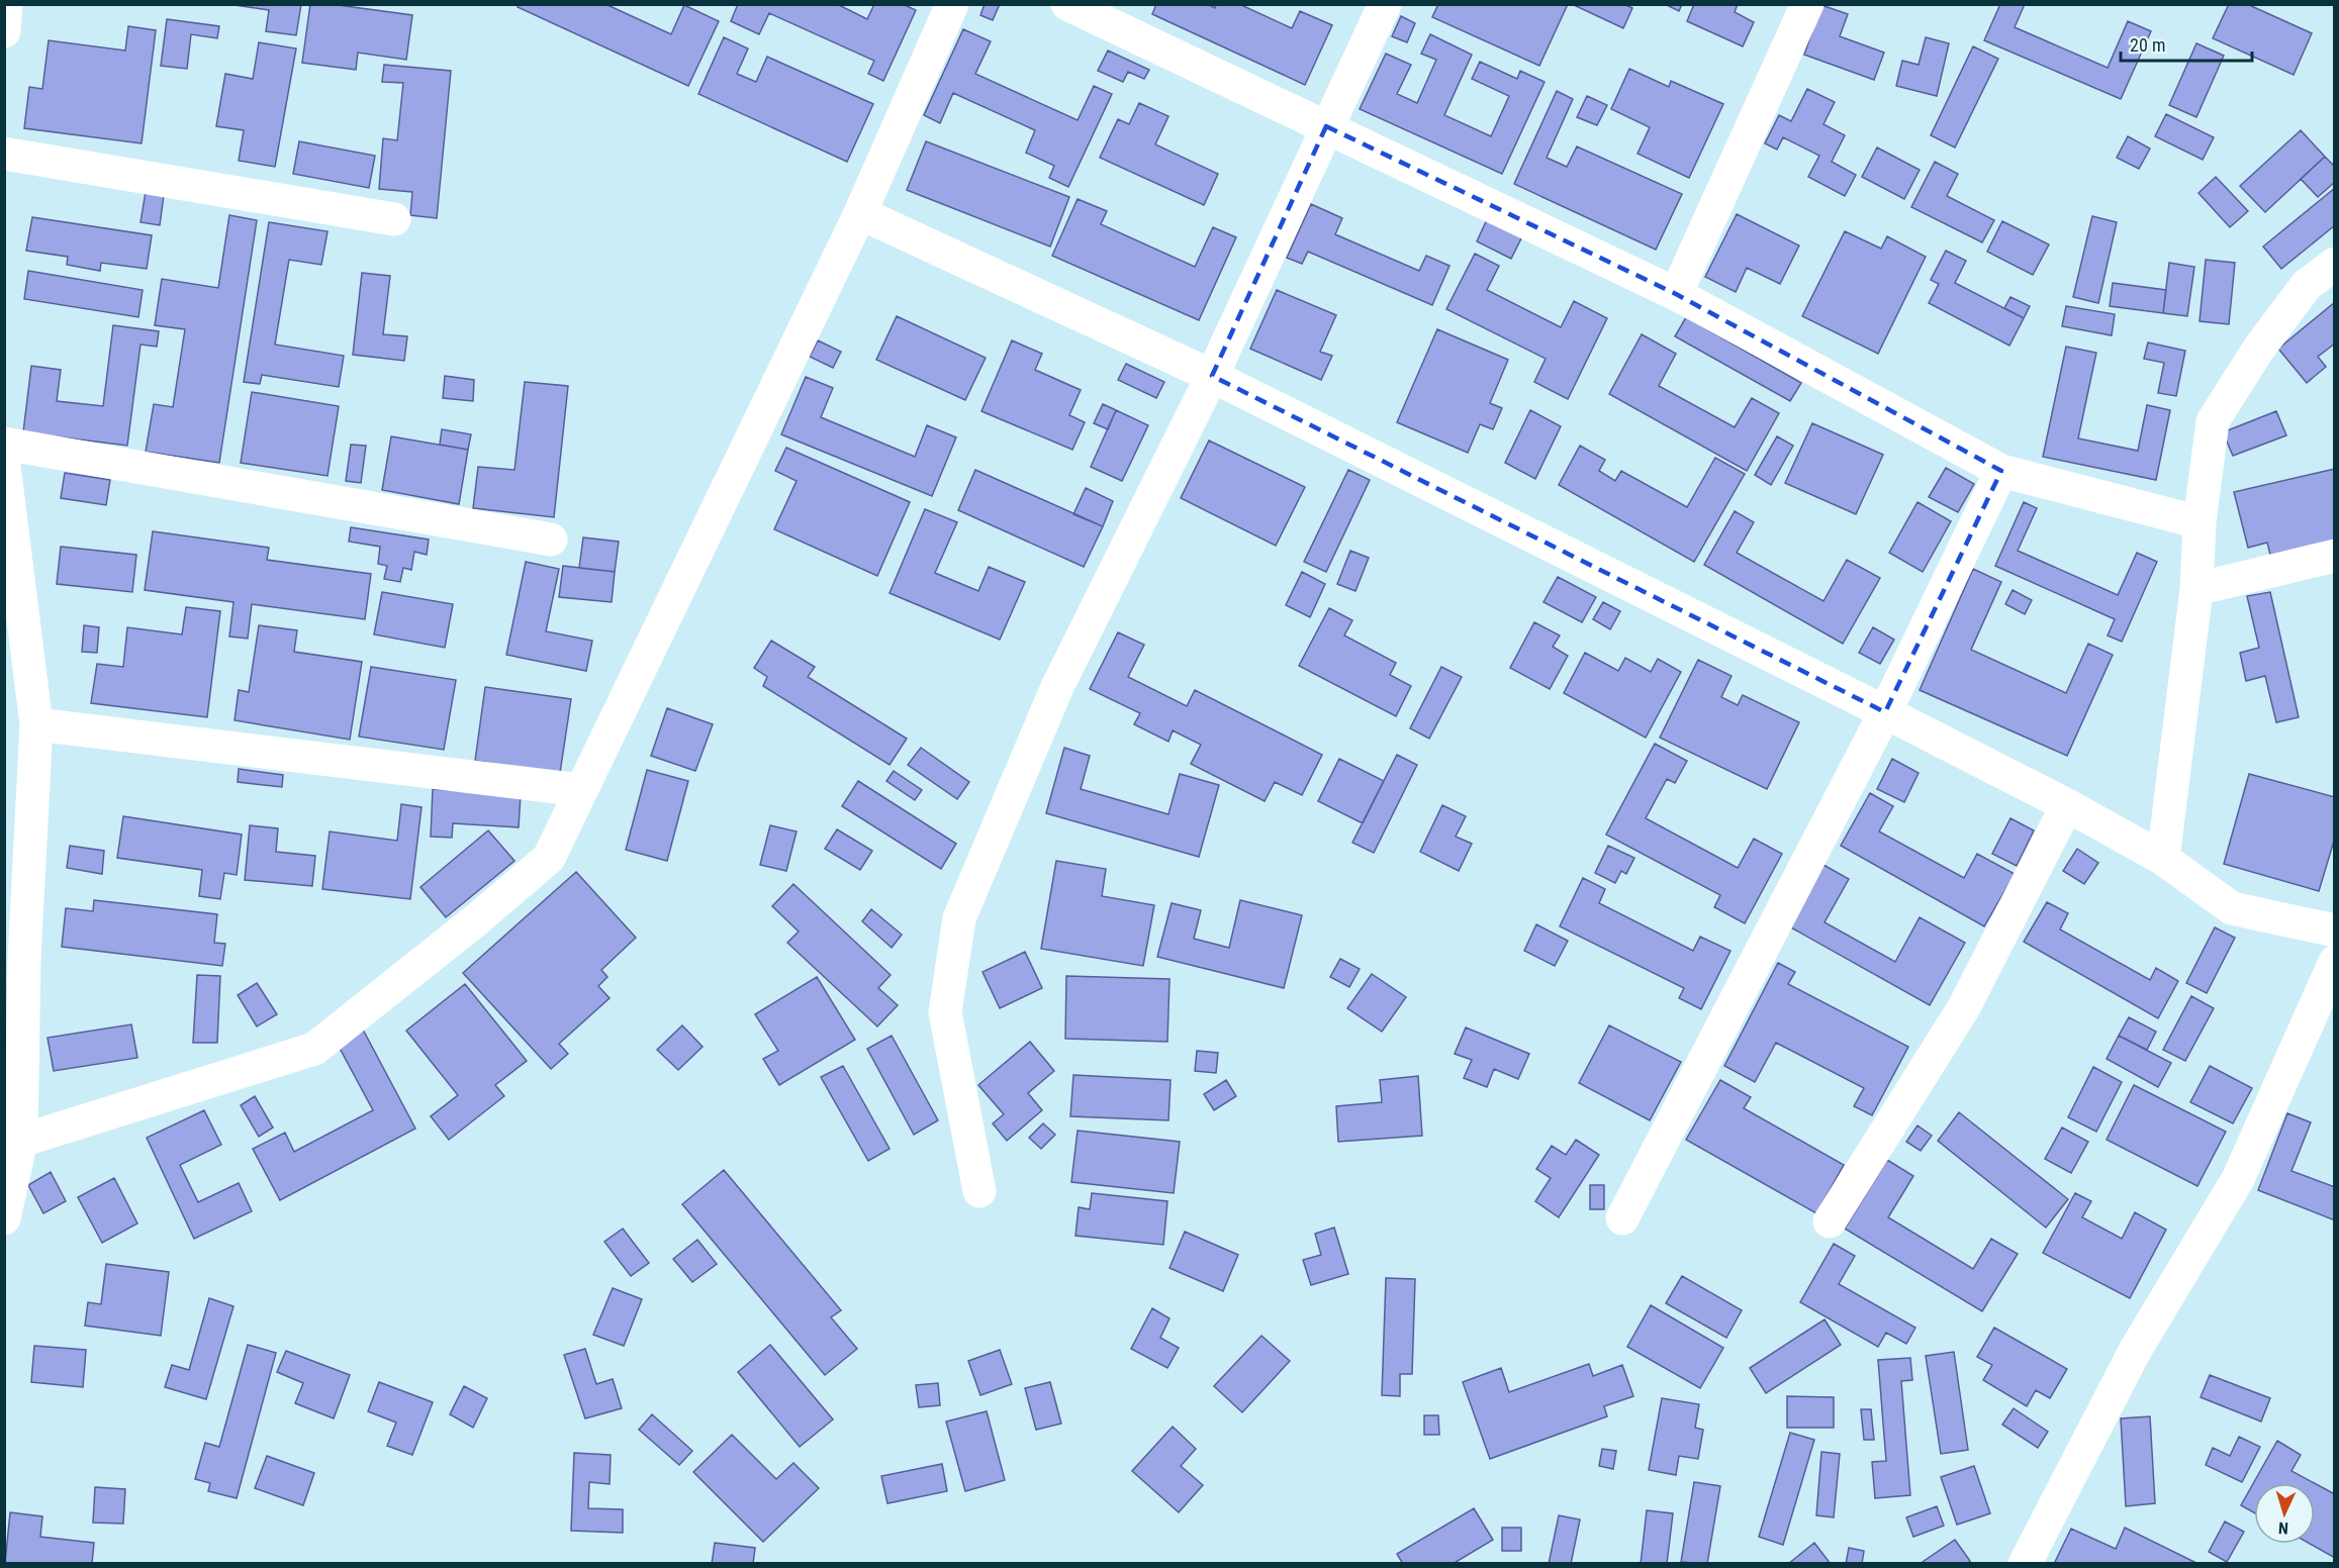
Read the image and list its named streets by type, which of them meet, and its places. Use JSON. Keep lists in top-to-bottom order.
{
  "scale_bar": "20 m",
  "north": "bottom"
}
